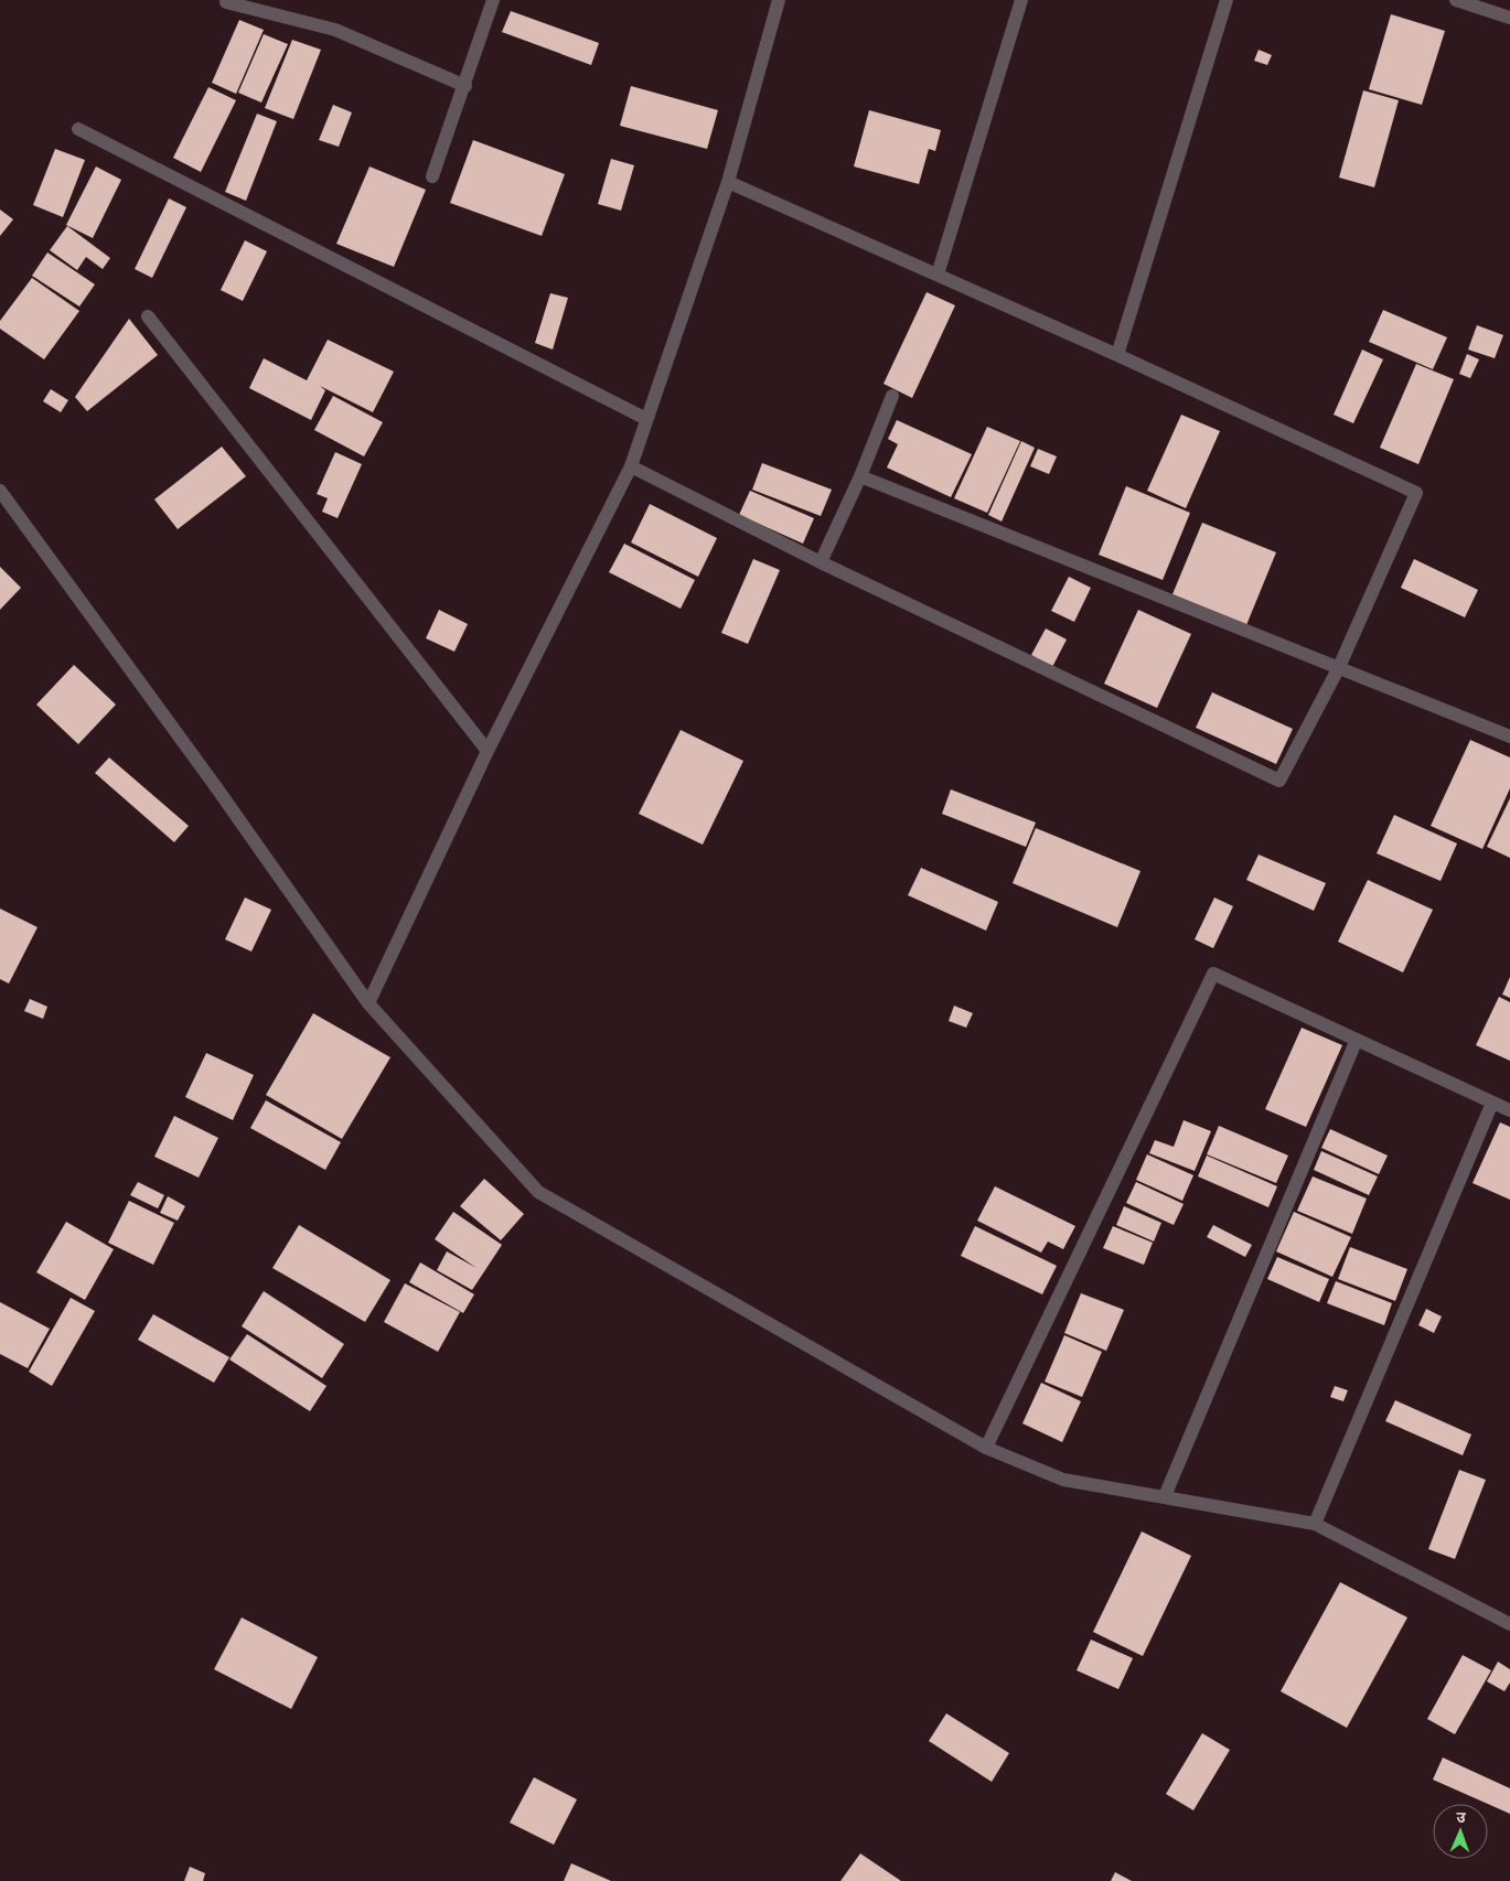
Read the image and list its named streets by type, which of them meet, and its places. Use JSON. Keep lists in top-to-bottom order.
{
  "north": "top"
}
